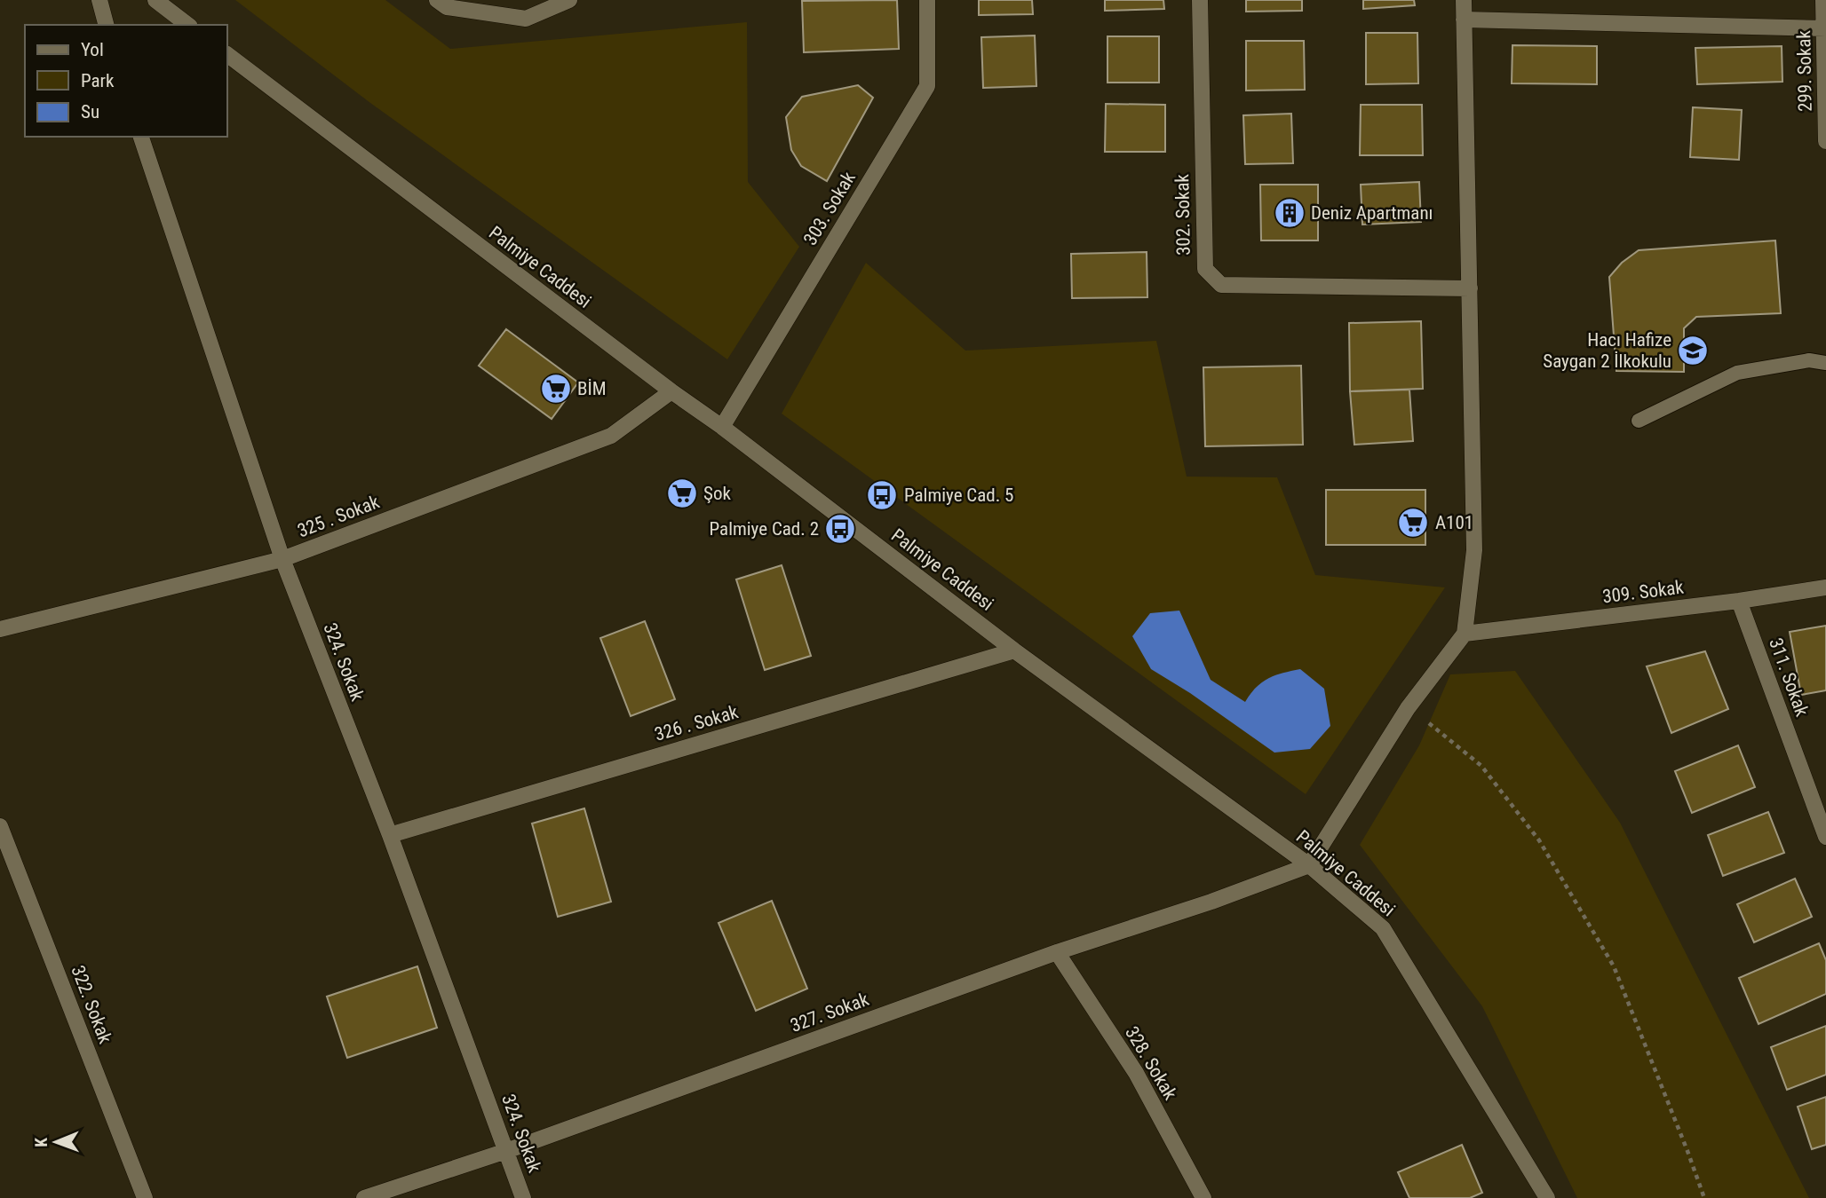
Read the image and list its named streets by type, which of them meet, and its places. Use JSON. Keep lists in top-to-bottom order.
{
  "streets": {
    "street": [
      "299. Sokak",
      "303. Sokak",
      "302. Sokak",
      "Palmiye Caddesi",
      "325 . Sokak",
      "309. Sokak",
      "324. Sokak",
      "311. Sokak",
      "326 . Sokak",
      "322. Sokak",
      "327. Sokak",
      "328. Sokak"
    ]
  },
  "crossings": [
    ["303. Sokak", "Palmiye Caddesi"],
    ["Palmiye Caddesi", "325 . Sokak"],
    ["Palmiye Caddesi", "326 . Sokak"],
    ["Palmiye Caddesi", "327. Sokak"],
    ["325 . Sokak", "324. Sokak"],
    ["309. Sokak", "311. Sokak"],
    ["324. Sokak", "326 . Sokak"],
    ["324. Sokak", "327. Sokak"],
    ["327. Sokak", "328. Sokak"]
  ],
  "places": {
    "building": ["Deniz Apartmanı"],
    "school or university": ["Hacı Hafize Saygan 2 İlkokulu"],
    "supermarket": ["BİM", "Şok", "A101"],
    "bus stop": ["Palmiye Cad. 5", "Palmiye Cad. 2"]
  },
  "legend": ["Yol", "Park", "Su"],
  "north": "left"
}
